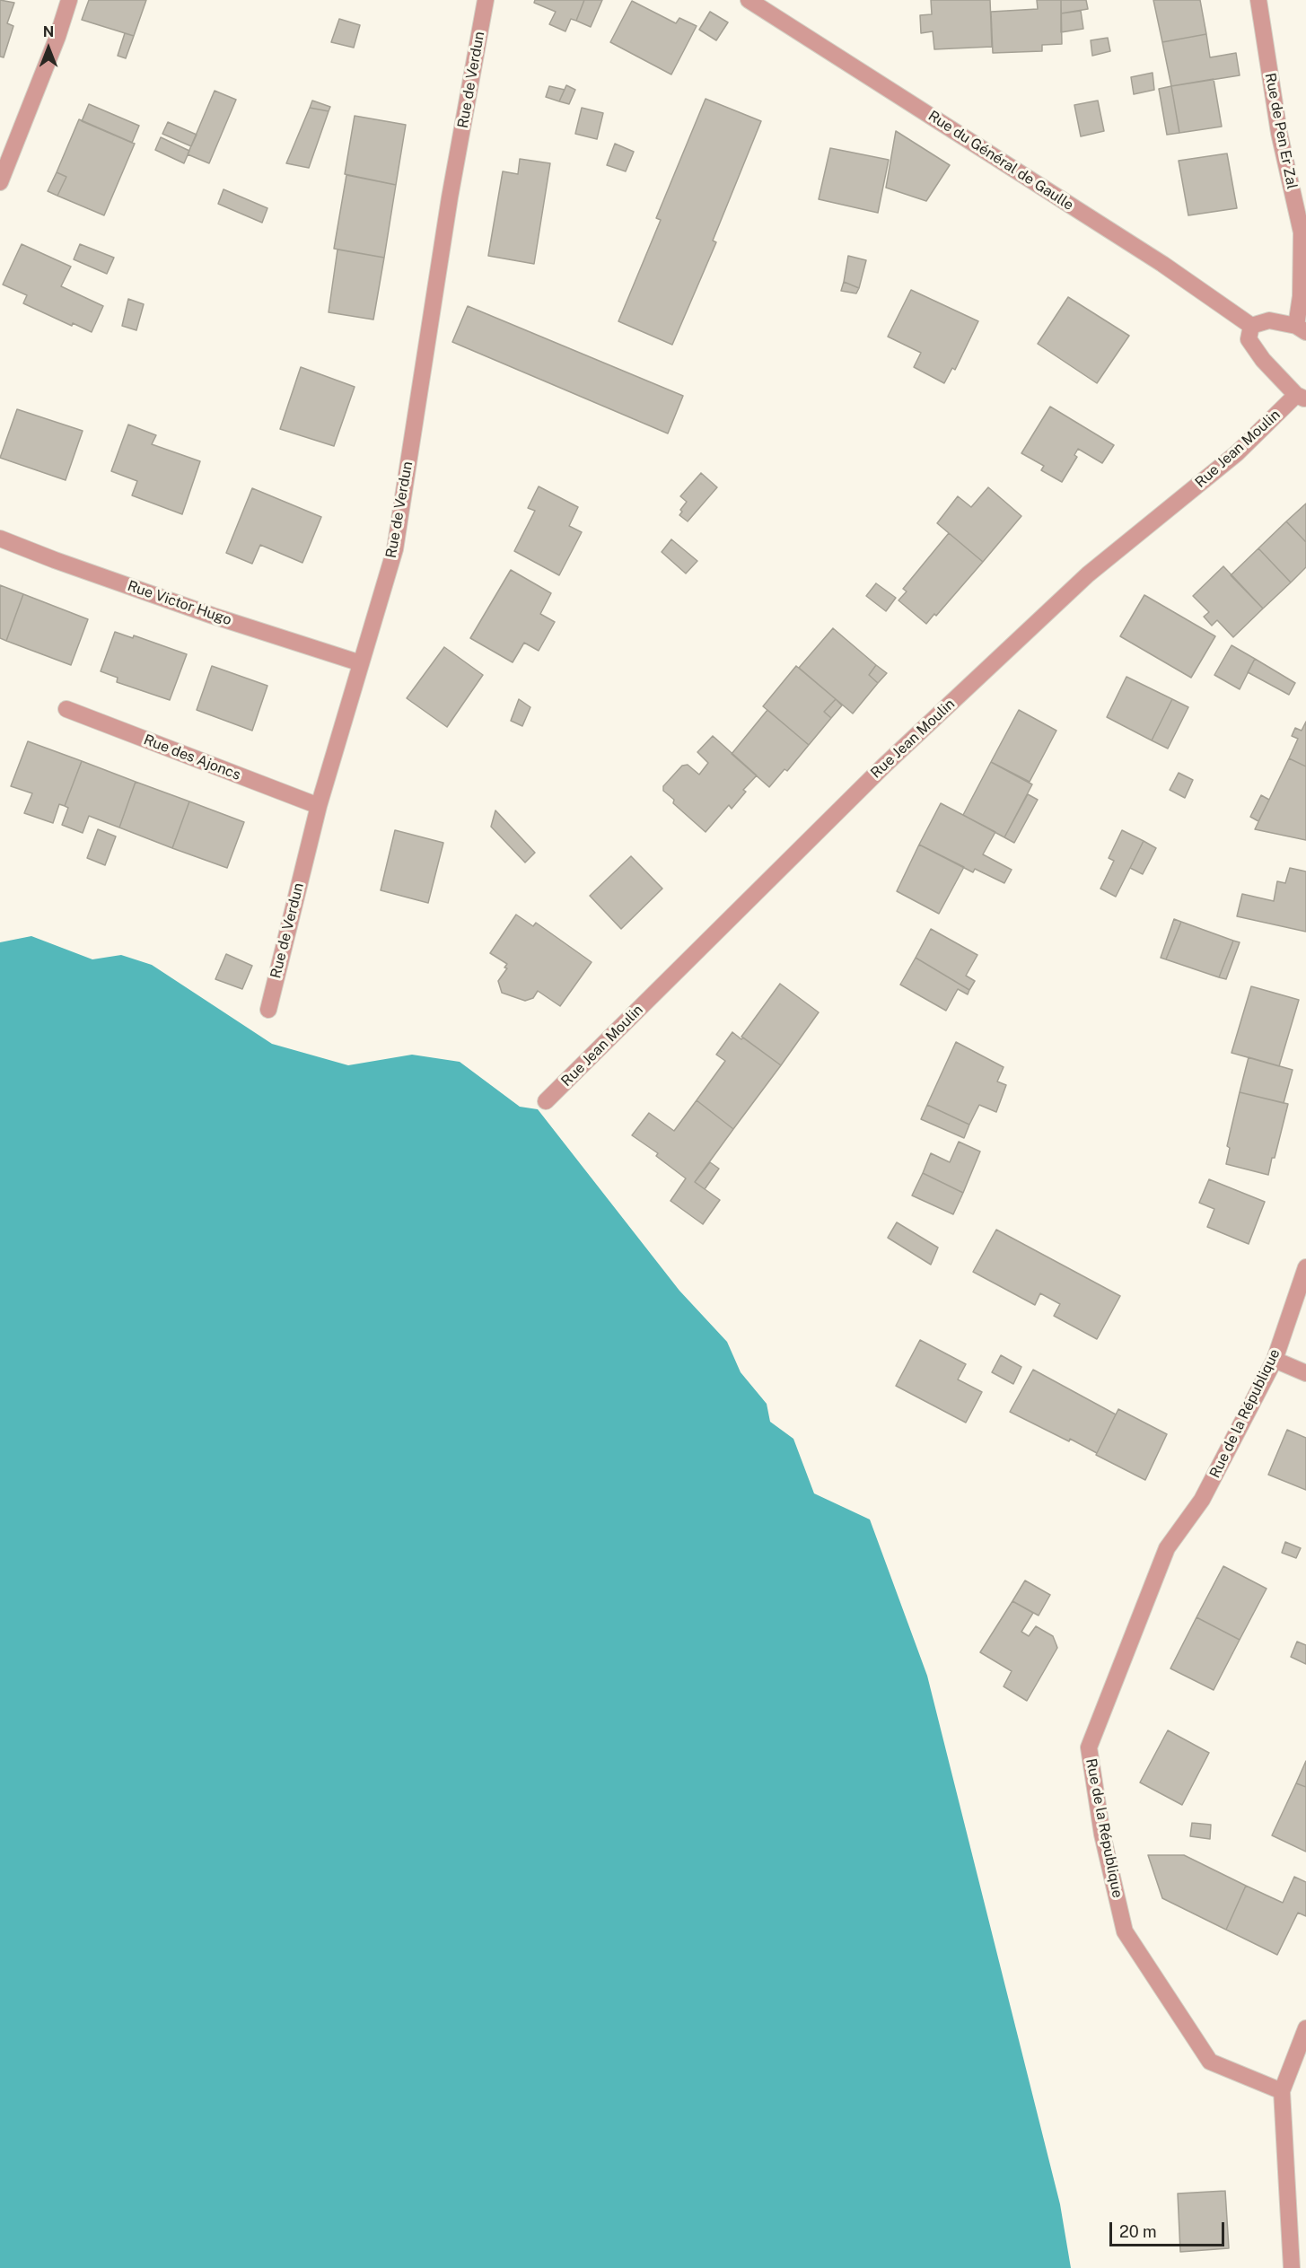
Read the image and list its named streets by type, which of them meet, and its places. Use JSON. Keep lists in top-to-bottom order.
{
  "streets": {
    "street": [
      "Rue de Verdun",
      "Rue de Pen Er Zal",
      "Rue du Général de Gaulle",
      "Rue Jean Moulin",
      "Rue Victor Hugo",
      "Rue des Ajoncs",
      "Rue de la République"
    ]
  },
  "crossings": [
    ["Rue de Verdun", "Rue Victor Hugo"],
    ["Rue de Verdun", "Rue des Ajoncs"]
  ],
  "scale_bar": "20 m",
  "north": "top"
}
